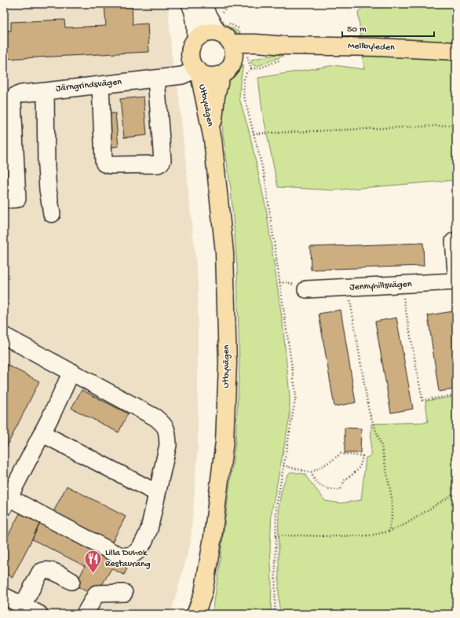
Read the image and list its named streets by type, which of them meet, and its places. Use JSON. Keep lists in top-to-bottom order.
{
  "streets": {
    "main road": ["Mellbyleden", "Utbyvägen"],
    "street": ["Järngrindsvägen", "Jennyhillsvägen"]
  },
  "crossings": [
    ["Mellbyleden", "Järngrindsvägen"],
    ["Mellbyleden", "Utbyvägen"],
    ["Järngrindsvägen", "Utbyvägen"]
  ],
  "places": {
    "restaurant": ["Lilla Duhok Restaurang"]
  },
  "scale_bar": "50 m"
}
